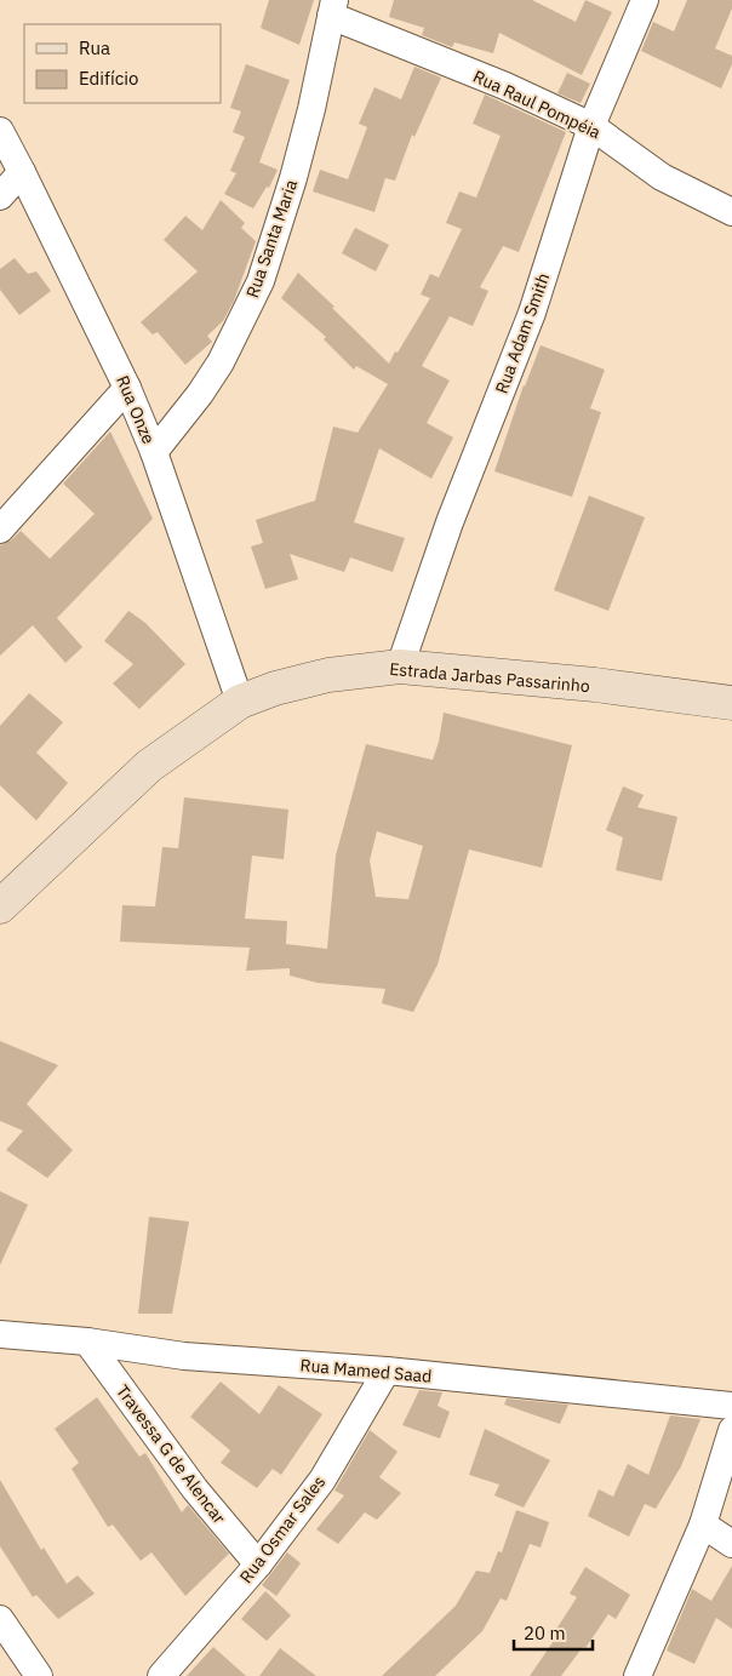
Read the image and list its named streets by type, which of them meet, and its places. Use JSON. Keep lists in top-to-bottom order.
{
  "streets": {
    "street": [
      "Rua Raul Pompéia",
      "Rua Santa Maria",
      "Rua Adam Smith",
      "Rua Onze",
      "Estrada Jarbas Passarinho",
      "Rua Mamed Saad",
      "Travessa G de Alencar",
      "Rua Osmar Sales"
    ]
  },
  "crossings": [
    ["Rua Raul Pompéia", "Rua Santa Maria"],
    ["Rua Raul Pompéia", "Rua Adam Smith"],
    ["Rua Santa Maria", "Rua Onze"],
    ["Rua Adam Smith", "Estrada Jarbas Passarinho"],
    ["Rua Onze", "Estrada Jarbas Passarinho"],
    ["Rua Mamed Saad", "Travessa G de Alencar"],
    ["Rua Mamed Saad", "Rua Osmar Sales"],
    ["Travessa G de Alencar", "Rua Osmar Sales"]
  ],
  "legend": ["Rua", "Edifício"],
  "scale_bar": "20 m"
}
